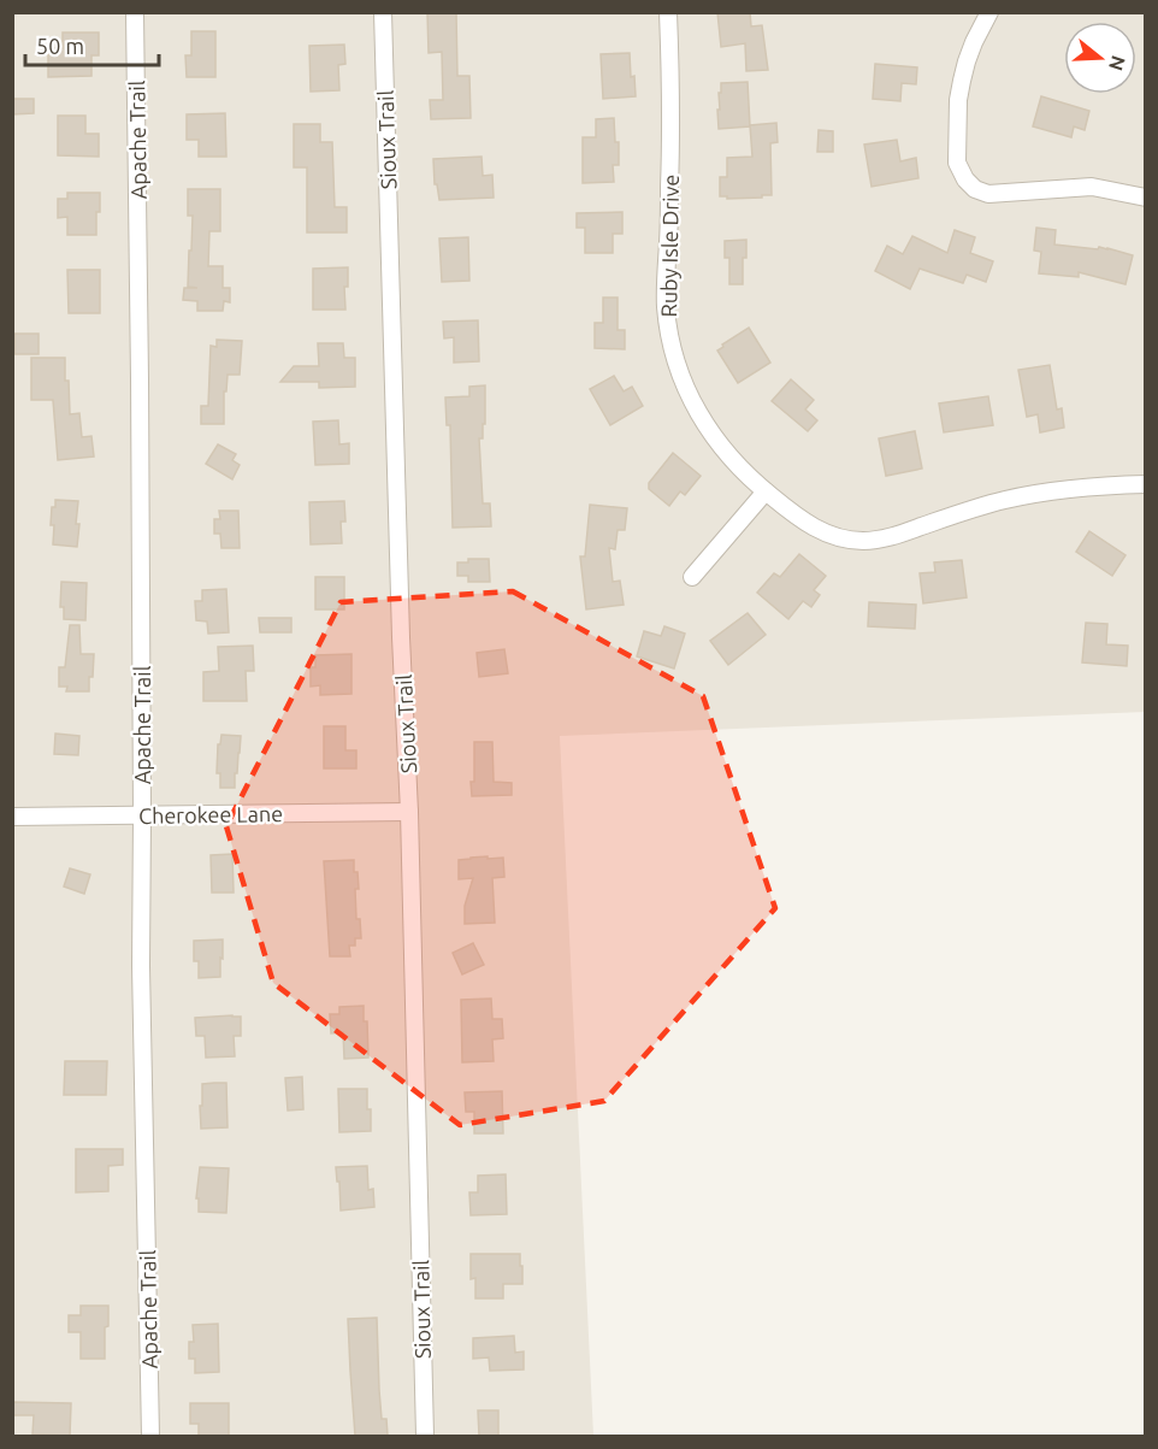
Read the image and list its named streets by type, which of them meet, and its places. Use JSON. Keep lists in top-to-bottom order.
{
  "streets": {
    "street": [
      "Apache Trail",
      "Sioux Trail",
      "Ruby Isle Drive",
      "Cherokee Lane"
    ]
  },
  "crossings": [
    ["Apache Trail", "Cherokee Lane"],
    ["Sioux Trail", "Cherokee Lane"]
  ],
  "scale_bar": "50 m",
  "north": "right"
}
